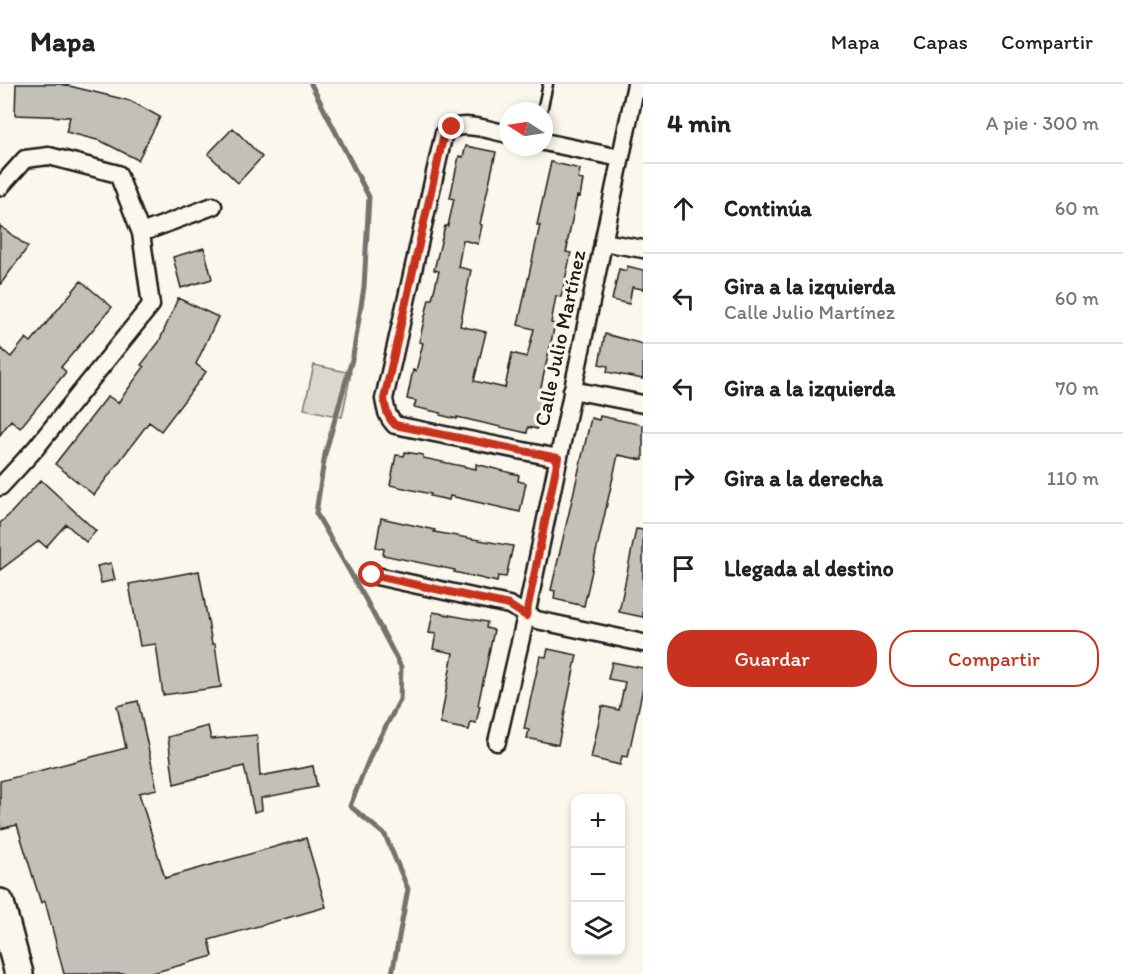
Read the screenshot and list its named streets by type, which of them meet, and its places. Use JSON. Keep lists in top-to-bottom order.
{
  "streets": {
    "street": ["Calle Julio Martínez"]
  },
  "north": "left",
  "page": {
    "header": "Mapa",
    "nav": ["Mapa", "Capas", "Compartir"],
    "heading": ["4 min", "A pie · 300 m"],
    "list": [
      ["Continúa", "60 m"],
      ["Gira a la izquierda", "Calle Julio Martínez", "60 m"],
      ["Gira a la izquierda", "70 m"],
      ["Gira a la derecha", "110 m"],
      "Llegada al destino"
    ],
    "buttons": ["Guardar", "Compartir"],
    "map_buttons": ["+", "−"]
  }
}
